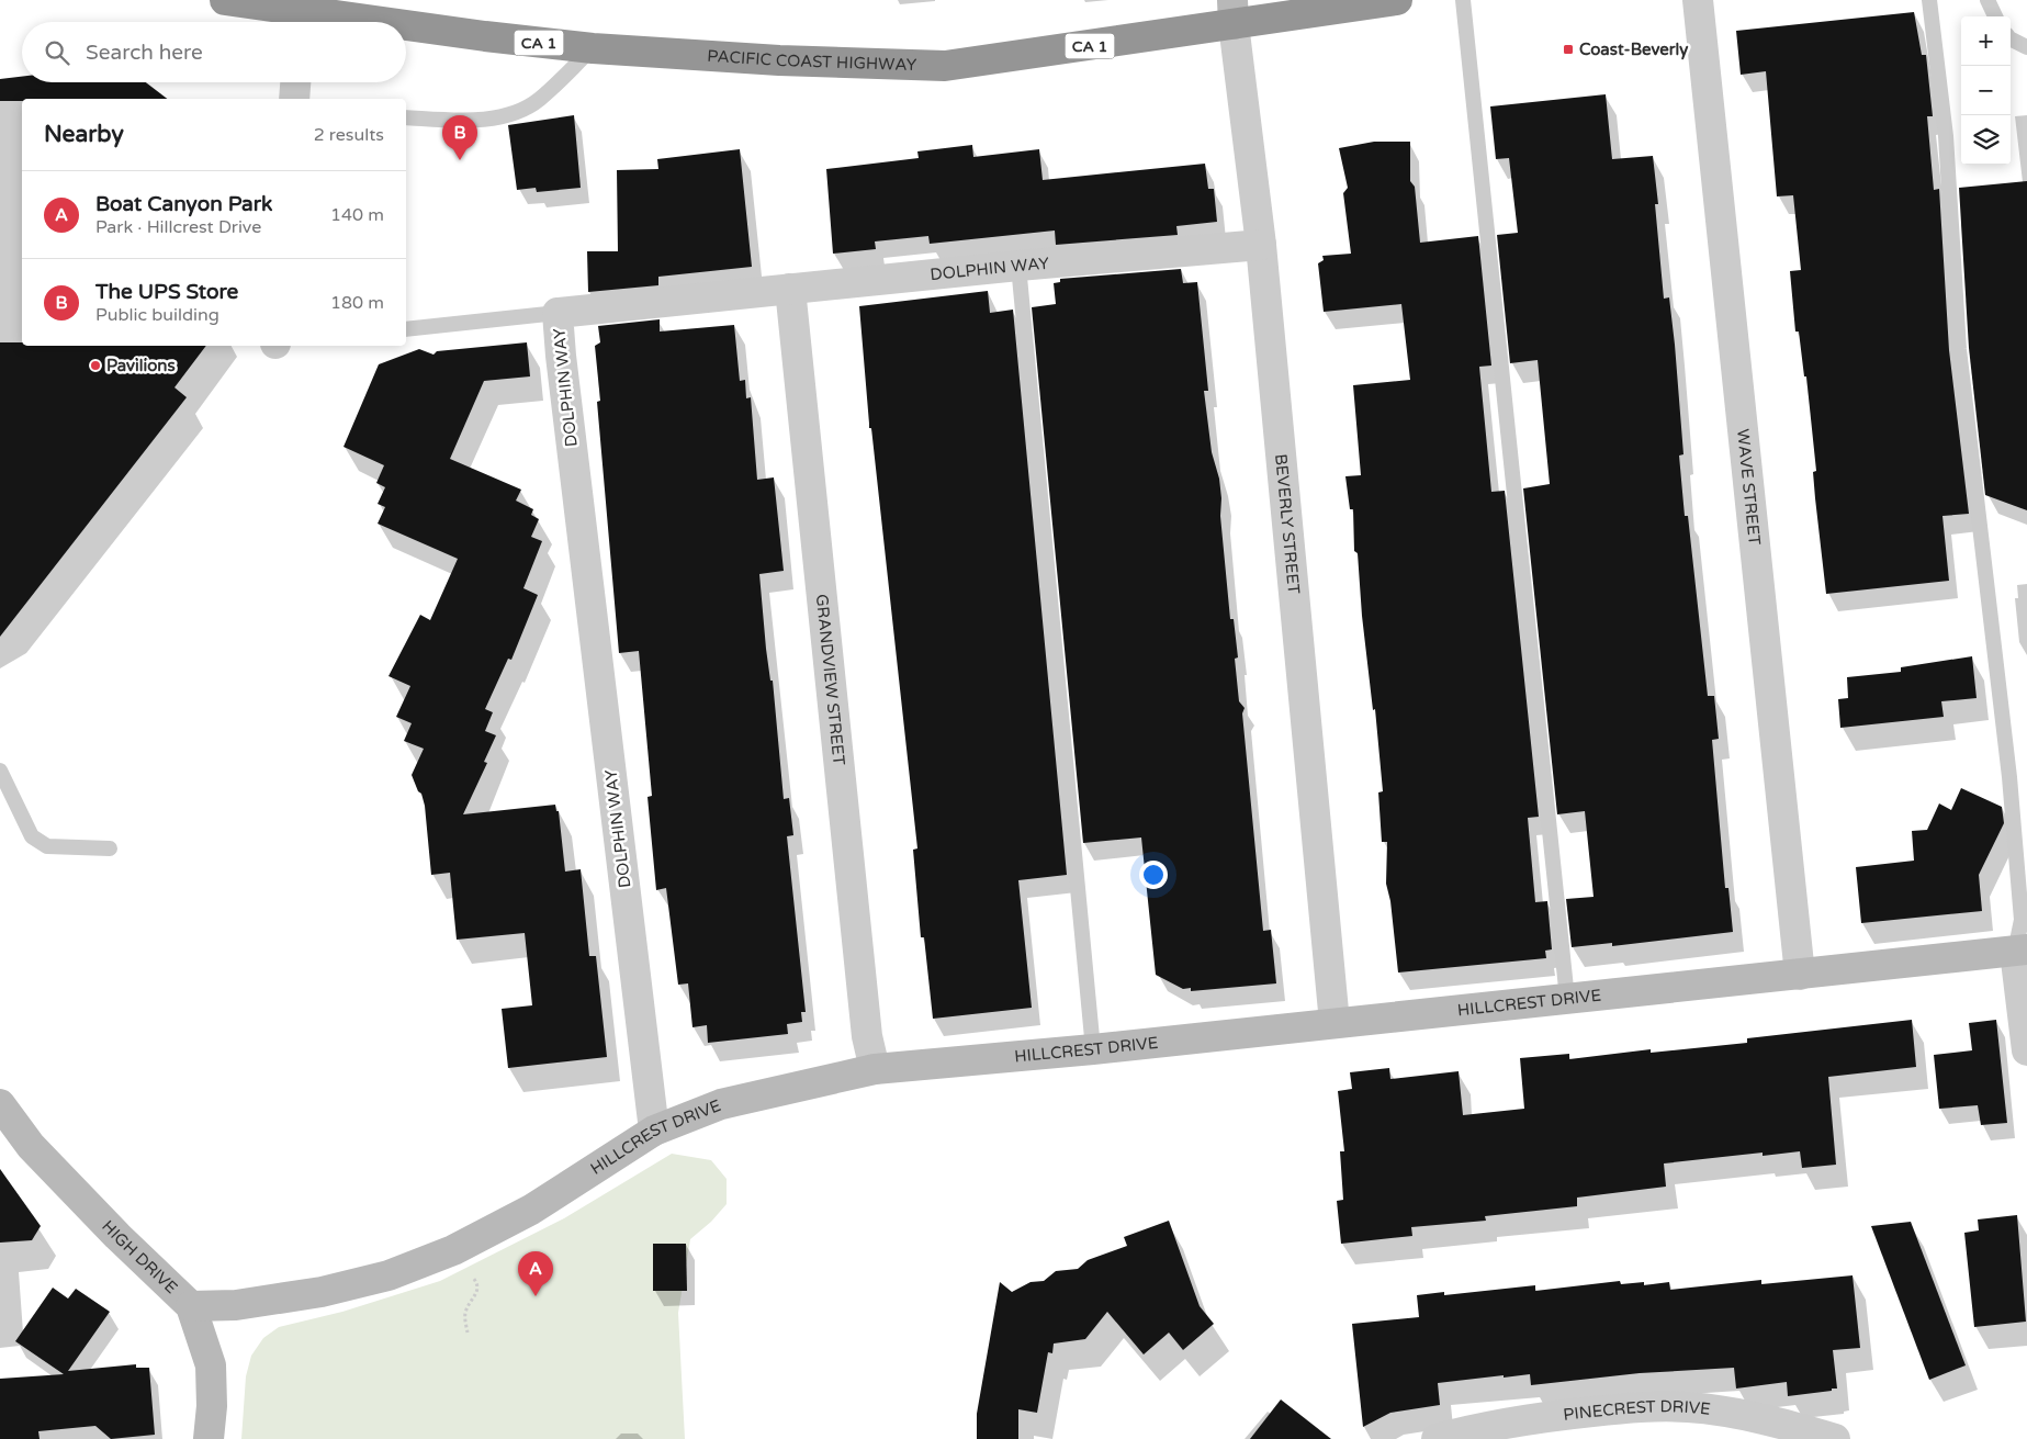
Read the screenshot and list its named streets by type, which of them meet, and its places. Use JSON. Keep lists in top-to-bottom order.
{
  "streets": {
    "highway": ["CA 1", "PACIFIC COAST HIGHWAY"],
    "street": [
      "DOLPHIN WAY",
      "WAVE STREET",
      "BEVERLY STREET",
      "GRANDVIEW STREET",
      "HILLCREST DRIVE",
      "HIGH DRIVE",
      "PINECREST DRIVE"
    ]
  },
  "crossings": [
    ["PACIFIC COAST HIGHWAY", "BEVERLY STREET"],
    ["DOLPHIN WAY", "BEVERLY STREET"],
    ["DOLPHIN WAY", "GRANDVIEW STREET"],
    ["DOLPHIN WAY", "HILLCREST DRIVE"],
    ["WAVE STREET", "HILLCREST DRIVE"],
    ["BEVERLY STREET", "HILLCREST DRIVE"],
    ["GRANDVIEW STREET", "HILLCREST DRIVE"],
    ["HILLCREST DRIVE", "HIGH DRIVE"]
  ],
  "places": {
    "transit": ["Coast-Beverly"],
    "other": ["Pavilions"]
  },
  "page": {
    "map_buttons": ["+", "−"],
    "search": "Search here",
    "heading": ["Nearby", "2 results"],
    "pins": ["B", "A"],
    "list": [
      {
        "mark": "A",
        "name": "Boat Canyon Park",
        "note": "Park · Hillcrest Drive",
        "value": "140 m"
      },
      {
        "mark": "B",
        "name": "The UPS Store",
        "note": "Public building",
        "value": "180 m"
      }
    ]
  }
}
